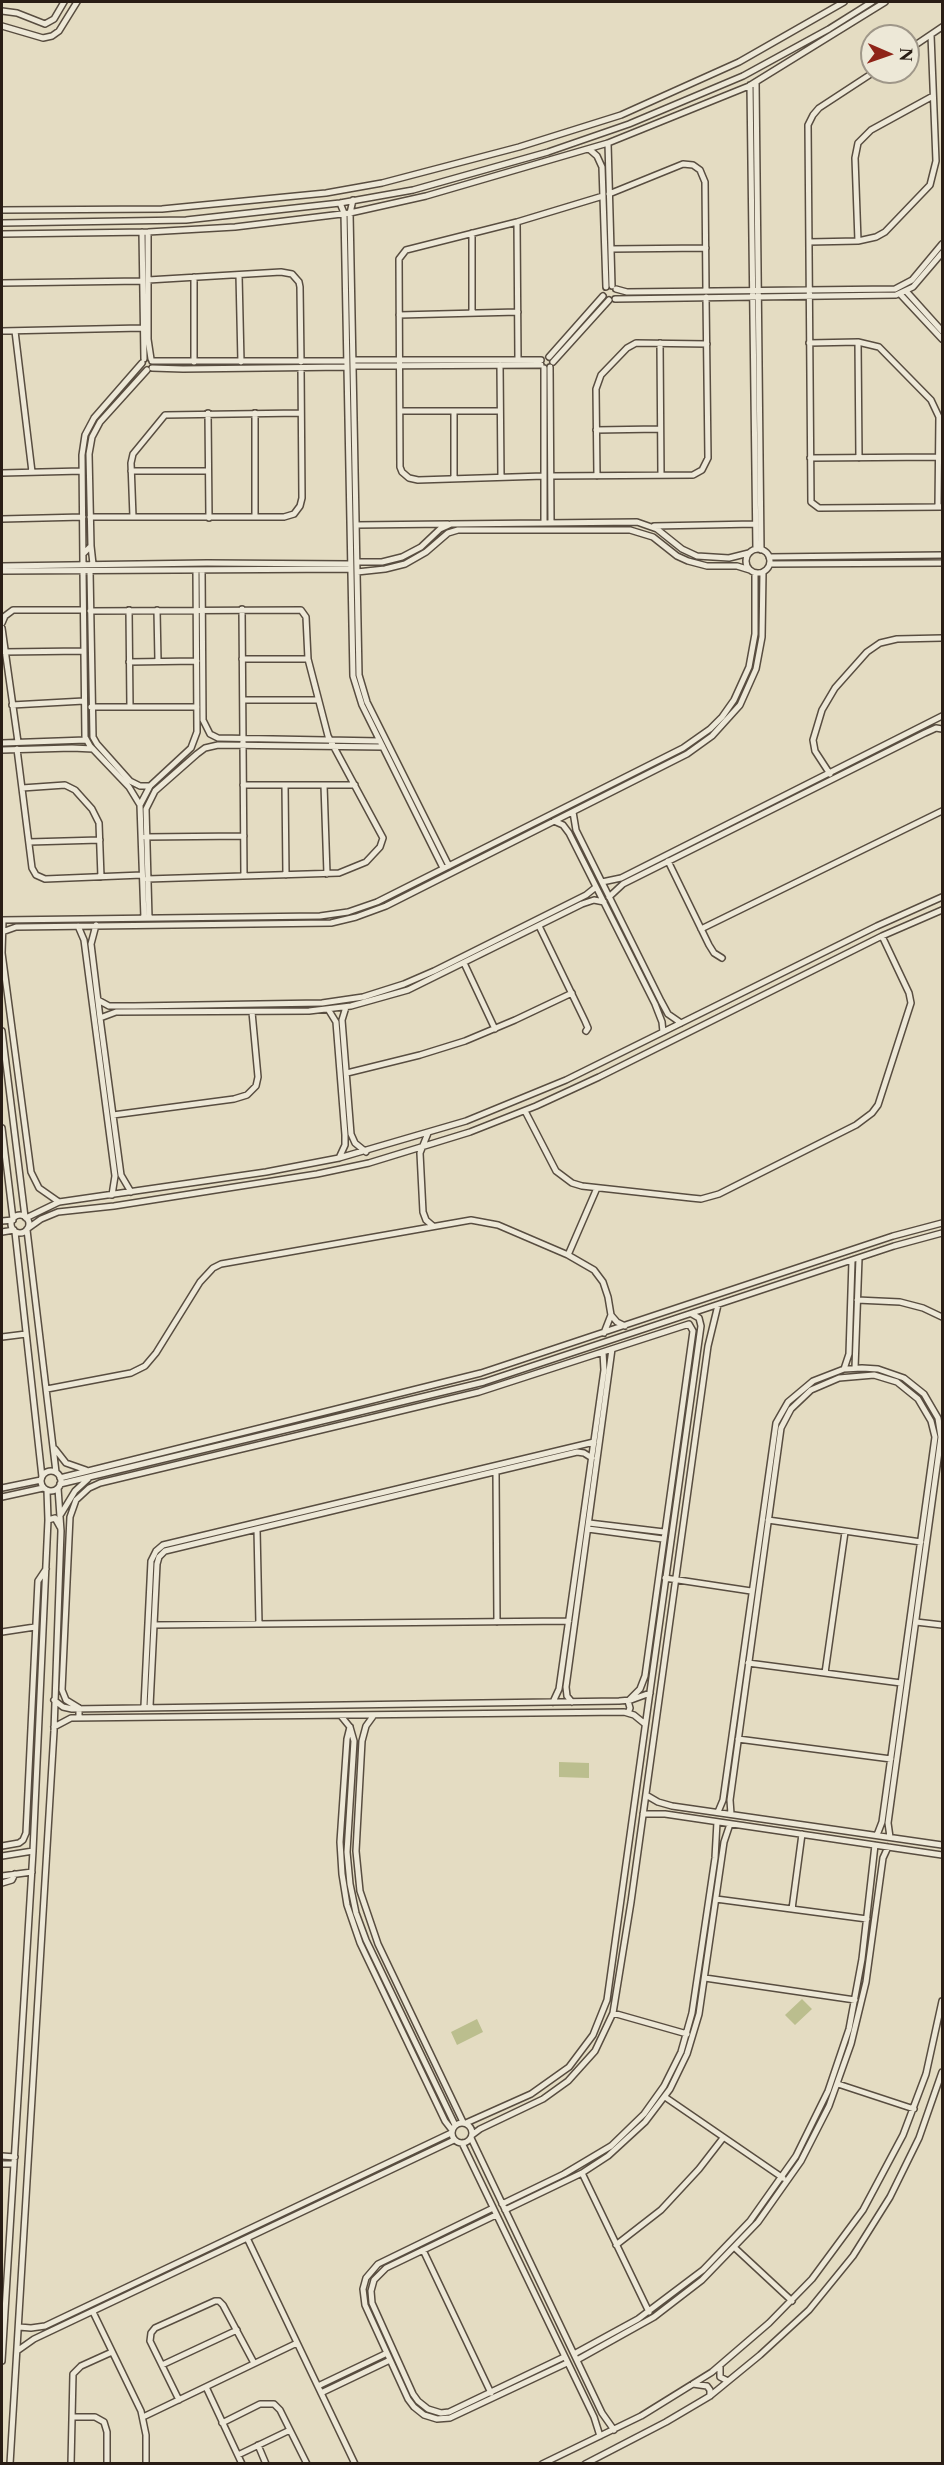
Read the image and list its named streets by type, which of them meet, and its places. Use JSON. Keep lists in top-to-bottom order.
{
  "north": "right"
}
